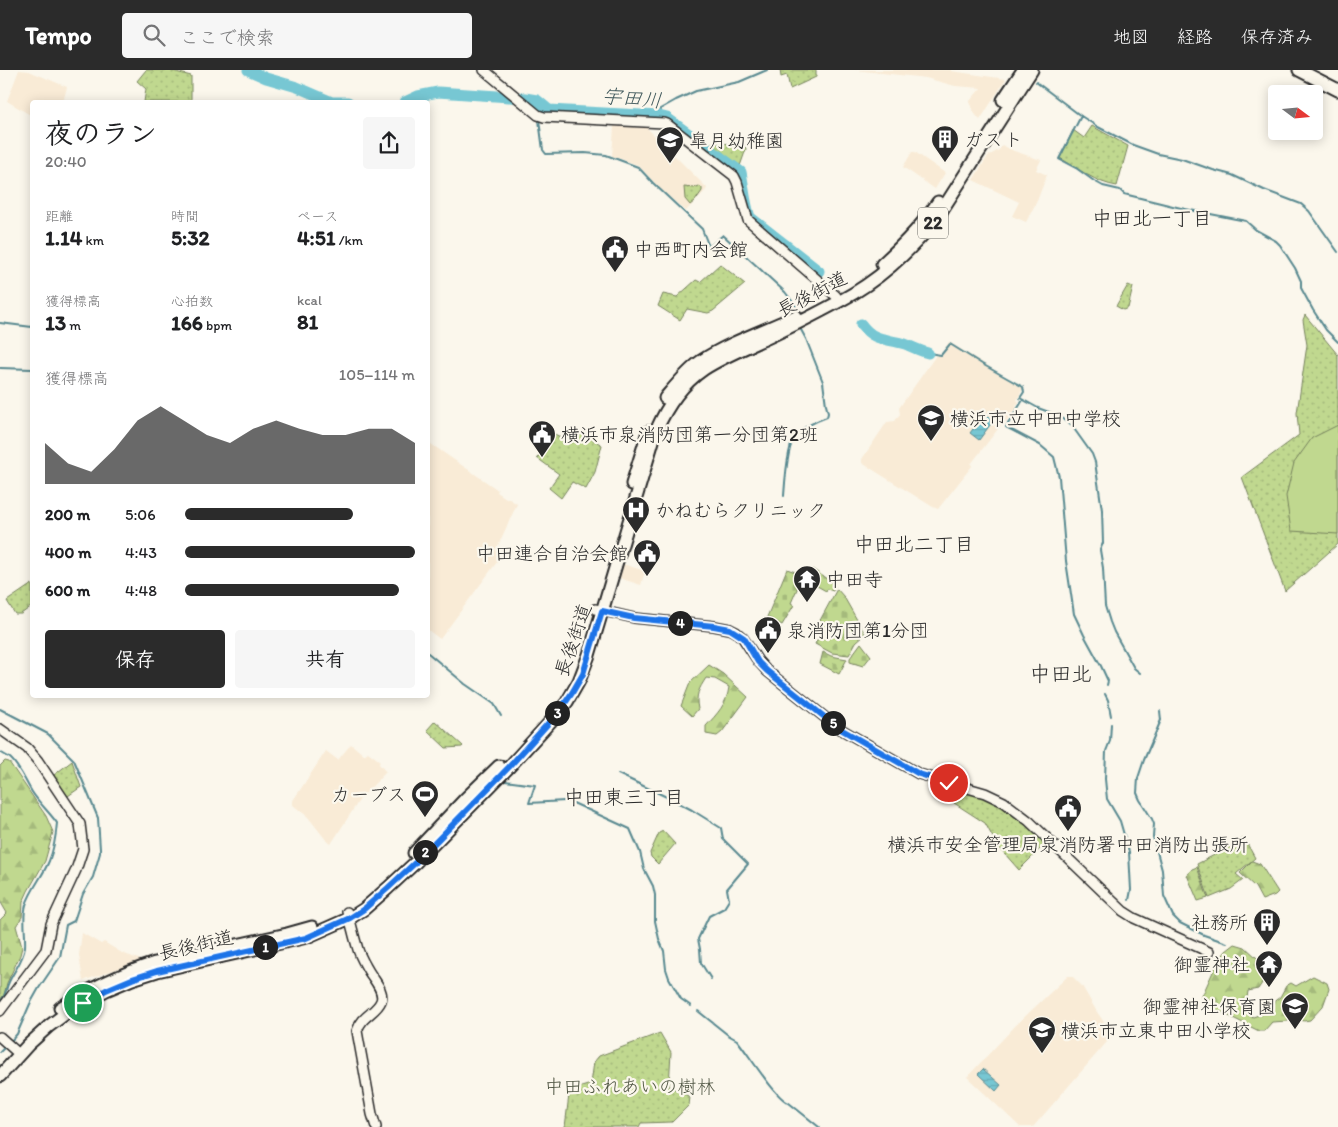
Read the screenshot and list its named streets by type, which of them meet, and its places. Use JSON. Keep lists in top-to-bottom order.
{
  "streets": {
    "main road": ["22", "長後街道"]
  },
  "districts": [
    "中田北一丁目",
    "中田北二丁目",
    "中田北",
    "中田東三丁目"
  ],
  "water": ["宇田川"],
  "parks": ["中田ふれあいの樹林"],
  "places": {
    "building": ["ガスト", "社務所"],
    "school or university": [
      "皐月幼稚園",
      "横浜市立中田中学校",
      "御霊神社保育園",
      "横浜市立東中田小学校"
    ],
    "public building": [
      "中西町内会館",
      "横浜市泉消防団第一分団第2班",
      "中田連合自治会館",
      "泉消防団第1分団",
      "横浜市安全管理局泉消防署中田消防出張所"
    ],
    "hospital": ["かねむらクリニック"],
    "temple": ["中田寺", "御霊神社"],
    "sports": ["カーブス"]
  },
  "north": "right",
  "page": {
    "header": "Tempo",
    "search": "ここで検索",
    "nav": ["地図", "経路", "保存済み"],
    "heading": ["夜のラン", "20:40"],
    "stats": [
      ["距離", "1.14 km"],
      ["時間", "5:32"],
      ["ペース", "4:51 /km"],
      ["獲得標高", "13 m"],
      ["心拍数", "166 bpm"],
      ["kcal", "81"]
    ],
    "chart": ["獲得標高", "105–114 m"],
    "list": [
      {
        "name": "200 m",
        "note": "5:06"
      },
      {
        "name": "400 m",
        "note": "4:43"
      },
      {
        "name": "600 m",
        "note": "4:48"
      }
    ],
    "pins": [
      "4",
      "3",
      "5",
      "2",
      "1"
    ],
    "buttons": ["保存", "共有"]
  }
}
